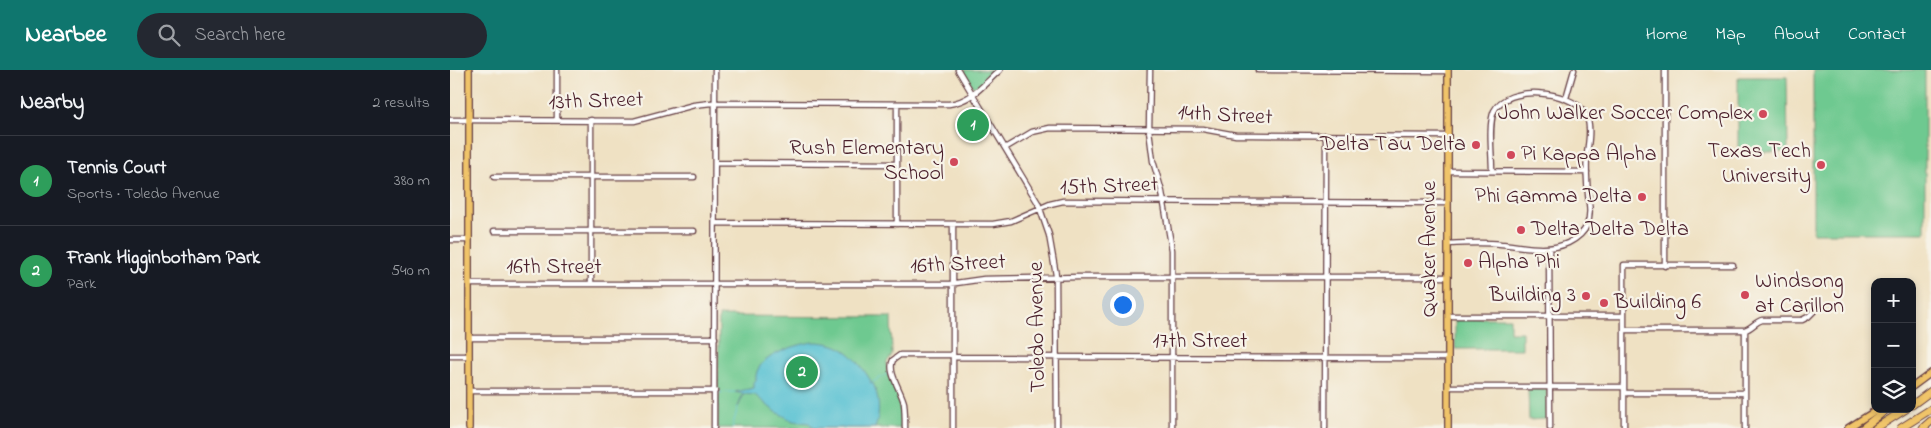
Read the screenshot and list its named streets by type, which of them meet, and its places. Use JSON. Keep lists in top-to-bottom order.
{
  "streets": {
    "main road": ["Quaker Avenue"],
    "street": [
      "13th Street",
      "14th Street",
      "15th Street",
      "16th Street",
      "Toledo Avenue",
      "17th Street"
    ]
  },
  "crossings": [
    ["13th Street", "Toledo Avenue"],
    ["14th Street", "Quaker Avenue"],
    ["14th Street", "Toledo Avenue"],
    ["15th Street", "Quaker Avenue"],
    ["15th Street", "Toledo Avenue"],
    ["Quaker Avenue", "16th Street"],
    ["Quaker Avenue", "17th Street"],
    ["16th Street", "Toledo Avenue"],
    ["Toledo Avenue", "17th Street"]
  ],
  "places": [
    "John Walker Soccer Complex",
    "Delta Tau Delta",
    "Pi Kappa Alpha",
    "Rush Elementary School",
    "Texas Tech University",
    "Phi Gamma Delta",
    "Delta Delta Delta",
    "Alpha Phi",
    "Windsong at Carillon",
    "Building 3",
    "Building 6"
  ],
  "page": {
    "header": "Nearbee",
    "search": "Search here",
    "nav": [
      "Home",
      "Map",
      "About",
      "Contact"
    ],
    "heading": ["Nearby", "2 results"],
    "pins": ["1", "2"],
    "list": [
      {
        "mark": "1",
        "name": "Tennis Court",
        "note": "Sports · Toledo Avenue",
        "value": "380 m"
      },
      {
        "mark": "2",
        "name": "Frank Higginbotham Park",
        "note": "Park",
        "value": "540 m"
      }
    ],
    "map_buttons": ["+", "−"]
  }
}
